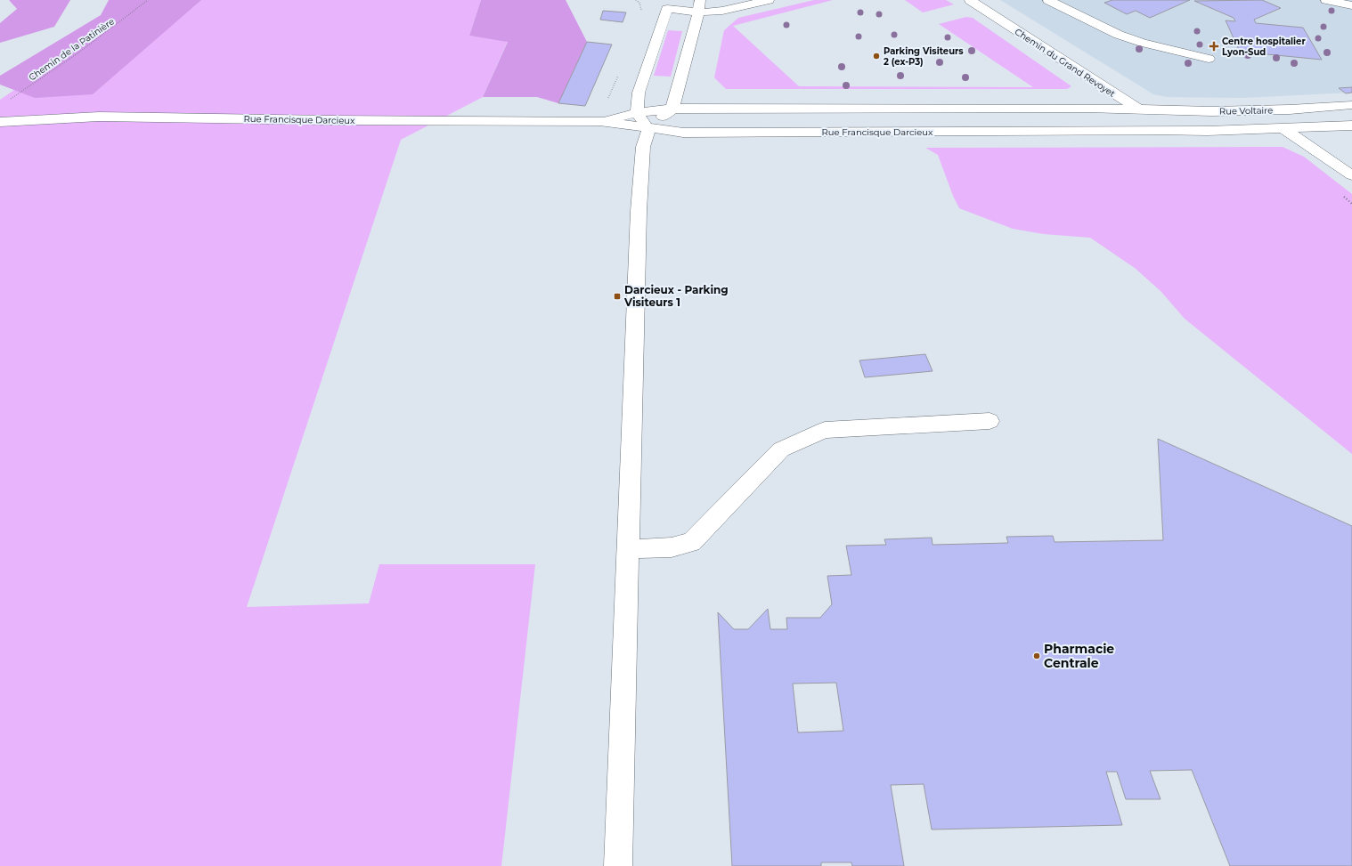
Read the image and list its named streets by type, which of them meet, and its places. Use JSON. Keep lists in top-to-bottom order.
{
  "streets": {
    "street": ["Chemin du Grand Revoyet", "Rue Voltaire", "Rue Francisque Darcieux"],
    "path": ["Chemin de la Patinière"]
  },
  "crossings": [
    ["Chemin du Grand Revoyet", "Rue Voltaire"],
    ["Chemin du Grand Revoyet", "Rue Francisque Darcieux"],
    ["Rue Voltaire", "Rue Francisque Darcieux"]
  ],
  "places": {
    "health": ["Centre hospitalier Lyon-Sud"],
    "other": ["Parking Visiteurs 2 (ex-P3)", "Pharmacie Centrale"],
    "transit": ["Darcieux - Parking Visiteurs 1"]
  }
}
